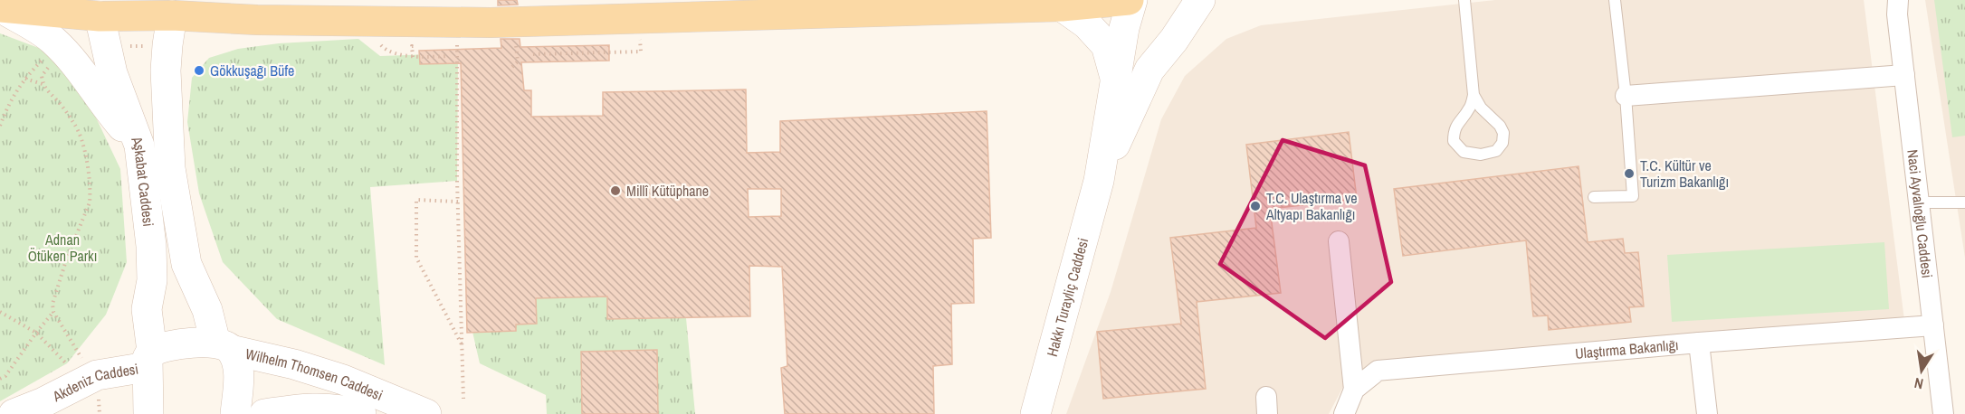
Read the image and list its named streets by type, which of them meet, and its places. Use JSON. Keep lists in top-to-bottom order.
{
  "streets": {
    "main road": [
      "Aşkabat Caddesi",
      "Hakkı Turayliç Caddesi",
      "Wilhelm Thomsen Caddesi",
      "Akdeniz Caddesi"
    ],
    "street": ["Naci Ayvalıoğlu Caddesi", "Ulaştırma Bakanlığı"]
  },
  "crossings": [
    ["Aşkabat Caddesi", "Wilhelm Thomsen Caddesi"],
    ["Aşkabat Caddesi", "Akdeniz Caddesi"],
    ["Naci Ayvalıoğlu Caddesi", "Ulaştırma Bakanlığı"],
    ["Wilhelm Thomsen Caddesi", "Akdeniz Caddesi"]
  ],
  "parks": ["Adnan Ötüken Parkı"],
  "places": [
    "Gökkuşağı Büfe",
    "T.C. Kültür ve Turizm Bakanlığı",
    "Millî Kütüphane",
    "T.C. Ulaştırma ve Altyapı Bakanlığı"
  ],
  "north": "bottom"
}
